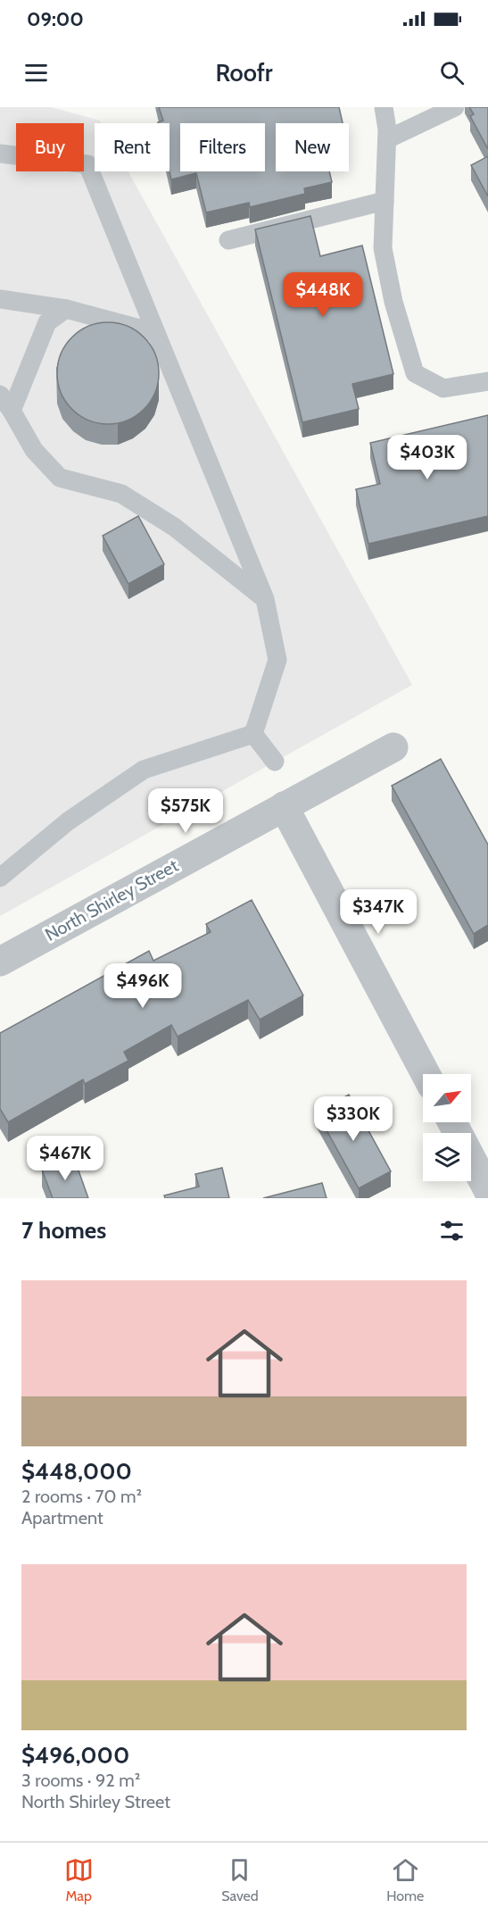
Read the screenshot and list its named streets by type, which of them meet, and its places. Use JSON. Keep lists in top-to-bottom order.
{
  "streets": {
    "street": ["North Shirley Street"]
  },
  "north": "top right",
  "page": {
    "status": "09:00",
    "header": "Roofr",
    "chip": [
      "Buy",
      "Rent",
      "Filters",
      "New"
    ],
    "price": [
      "$448K",
      "$403K",
      "$575K",
      "$347K",
      "$496K",
      "$330K",
      "$467K"
    ],
    "heading": "7 homes",
    "list": [
      {
        "name": "$448,000",
        "note": "2 rooms · 70 m² · Apartment"
      },
      {
        "name": "$496,000",
        "note": "3 rooms · 92 m² · North Shirley Street"
      }
    ],
    "tabs": ["Map", "Saved", "Home"]
  }
}
